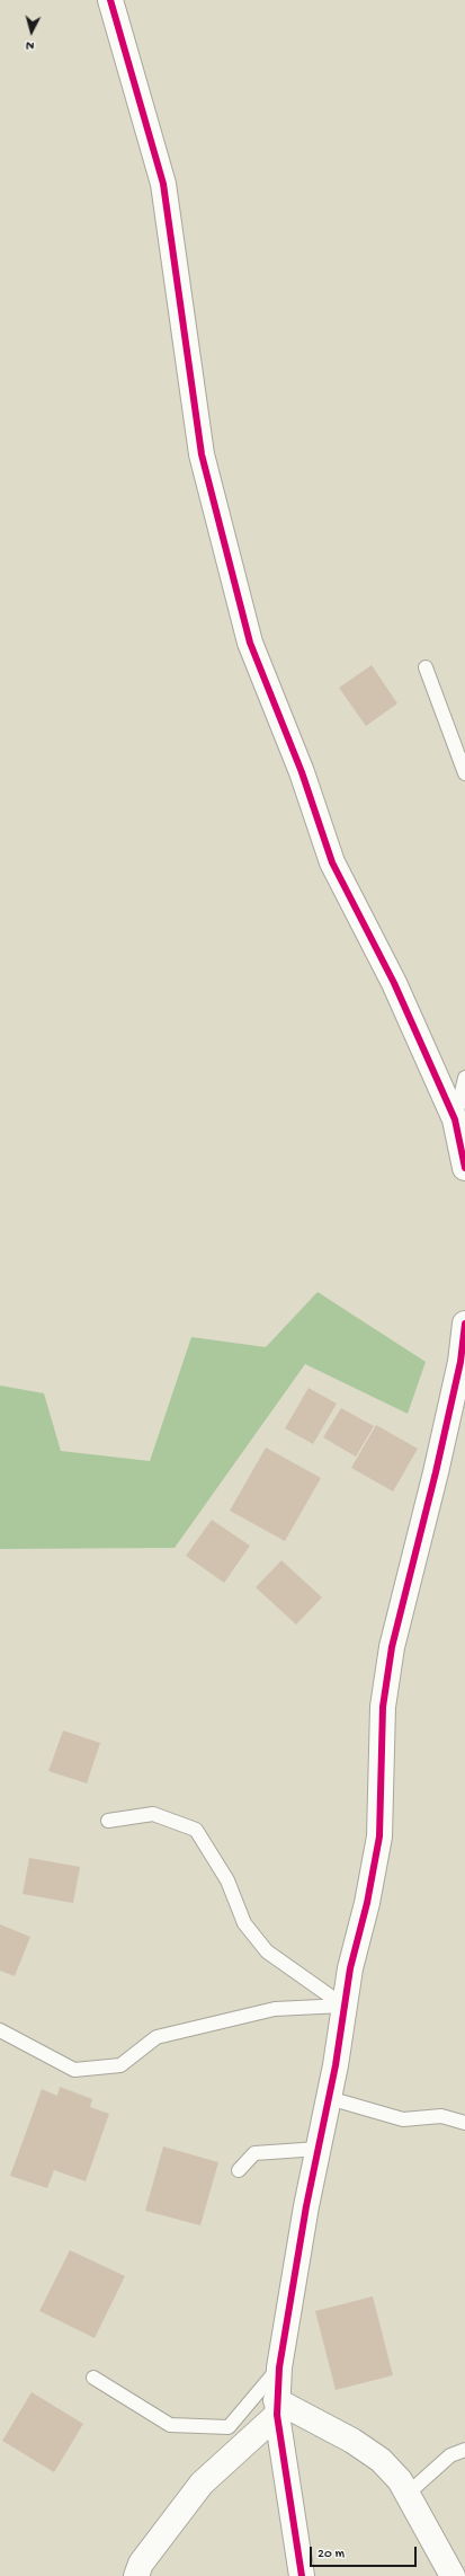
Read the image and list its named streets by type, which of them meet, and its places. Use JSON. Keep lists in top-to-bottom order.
{
  "scale_bar": "20 m",
  "north": "bottom"
}
